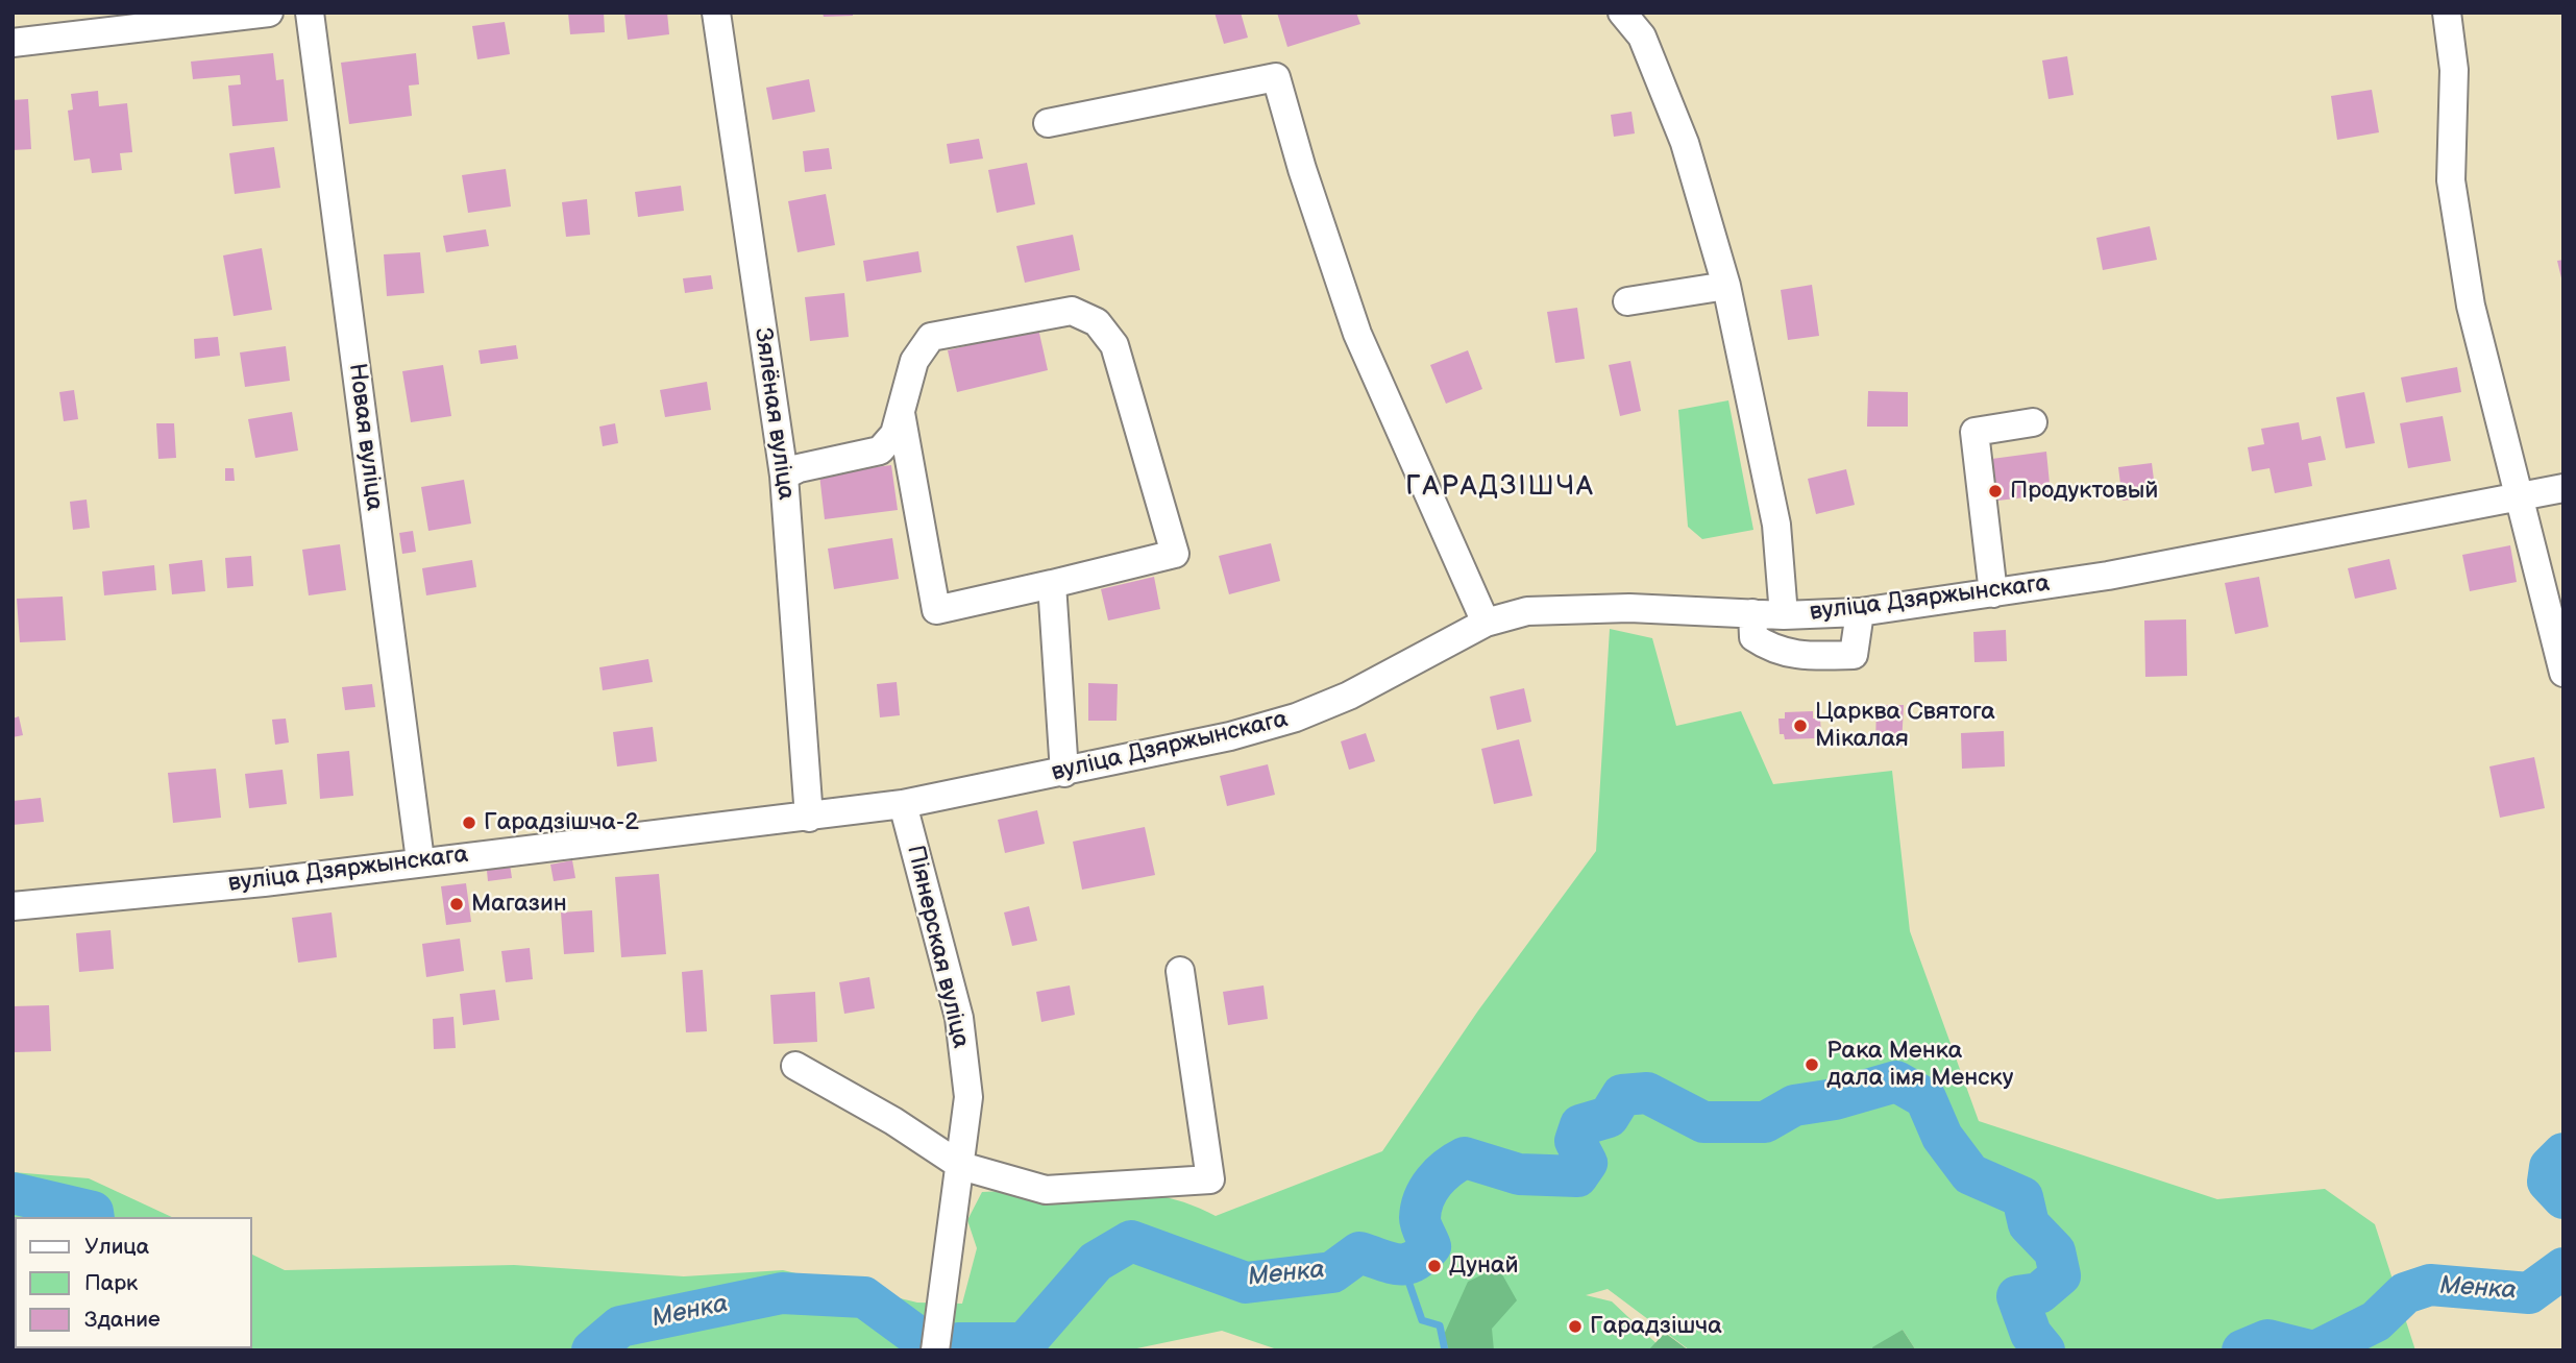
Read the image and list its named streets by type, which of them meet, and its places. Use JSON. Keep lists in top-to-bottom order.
{
  "streets": {
    "street": [
      "Зялёная вуліца",
      "Новая вуліца",
      "вуліца Дзяржынскага",
      "Піянерская вуліца"
    ]
  },
  "crossings": [
    ["Зялёная вуліца", "вуліца Дзяржынскага"],
    ["Новая вуліца", "вуліца Дзяржынскага"],
    ["вуліца Дзяржынскага", "Піянерская вуліца"]
  ],
  "districts": ["ГАРАДЗІШЧА"],
  "water": ["Менка"],
  "places": [
    "Продуктовый",
    "Царква Святога Мікалая",
    "Гарадзішча-2",
    "Магазин",
    "Рака Менка дала імя Менску",
    "Дунай",
    "Гарадзішча"
  ],
  "legend": ["Улица", "Парк", "Здание"]
}
